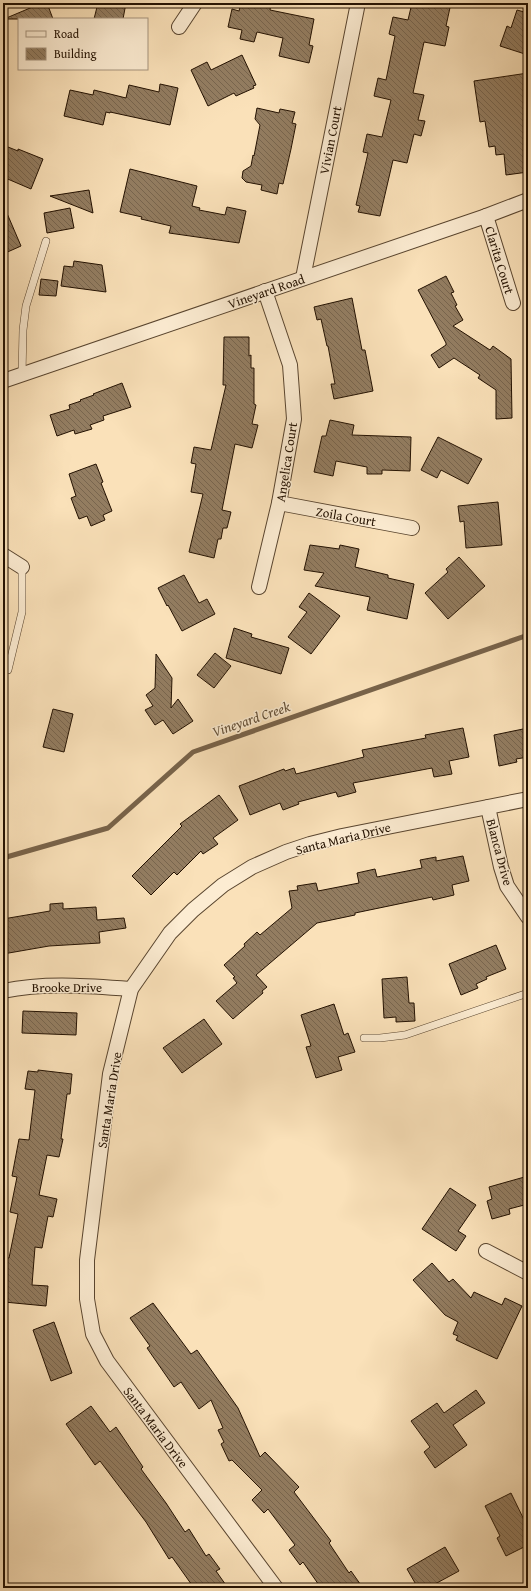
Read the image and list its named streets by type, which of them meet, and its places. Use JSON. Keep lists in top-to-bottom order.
{
  "streets": {
    "street": [
      "Vivian Court",
      "Clarita Court",
      "Vineyard Road",
      "Angelica Court",
      "Zoila Court",
      "Santa Maria Drive",
      "Blanca Drive",
      "Brooke Drive"
    ]
  },
  "crossings": [
    ["Vivian Court", "Vineyard Road"],
    ["Clarita Court", "Vineyard Road"],
    ["Vineyard Road", "Angelica Court"],
    ["Angelica Court", "Zoila Court"],
    ["Santa Maria Drive", "Blanca Drive"],
    ["Santa Maria Drive", "Brooke Drive"]
  ],
  "water": ["Vineyard Creek"],
  "legend": ["Road", "Building"]
}
